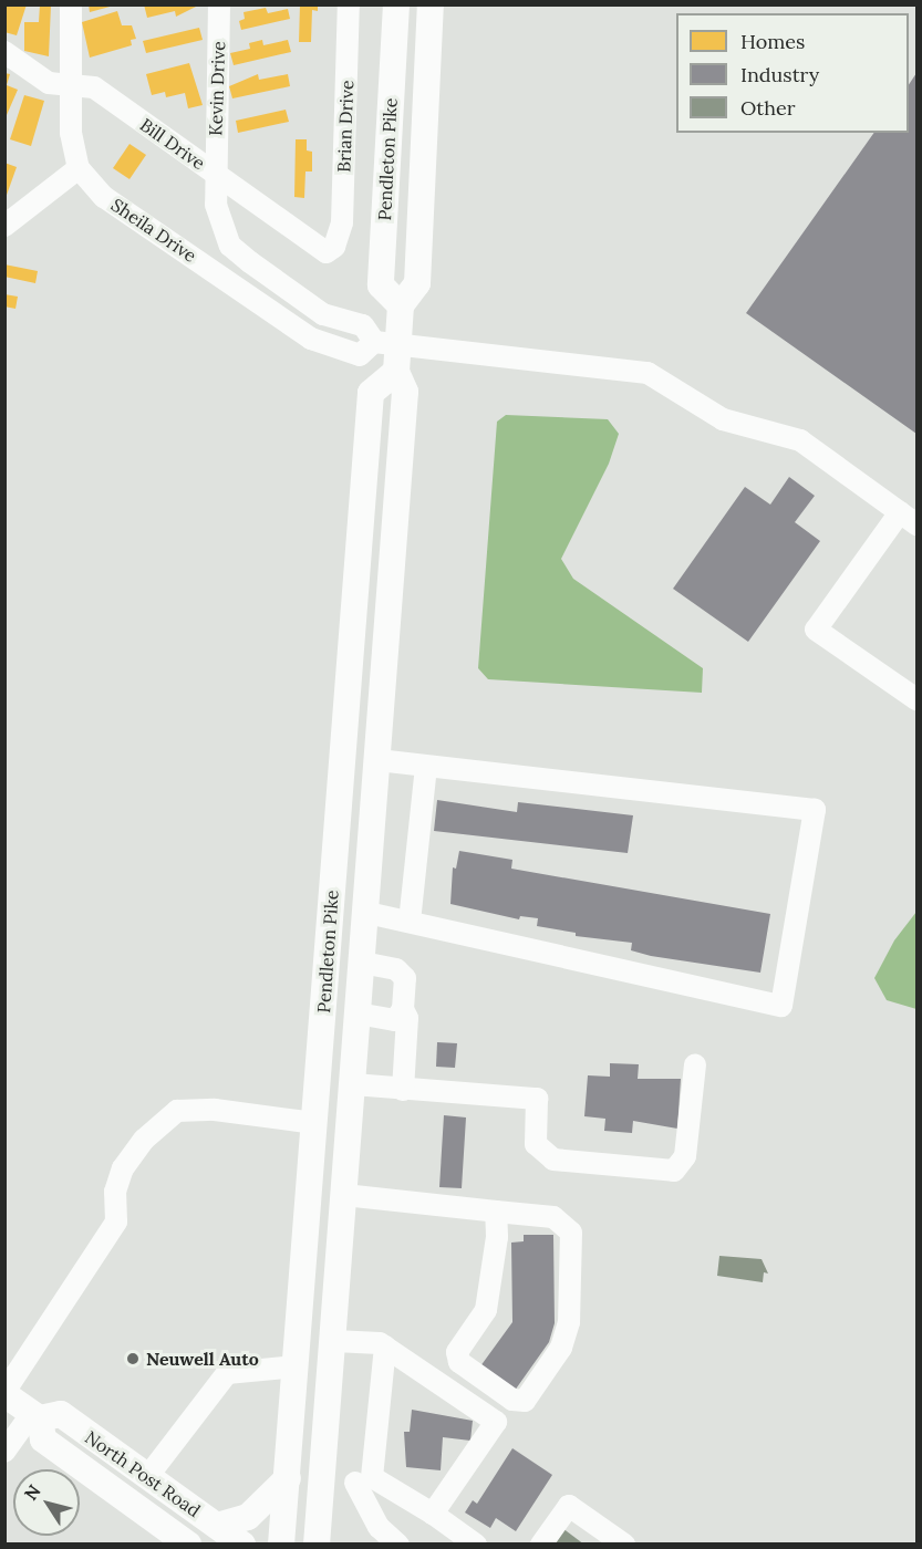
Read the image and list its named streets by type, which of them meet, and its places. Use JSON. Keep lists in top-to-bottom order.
{
  "streets": {
    "main road": ["Pendleton Pike", "North Post Road"],
    "street": [
      "Kevin Drive",
      "Brian Drive",
      "Bill Drive",
      "Sheila Drive"
    ]
  },
  "crossings": [
    ["Kevin Drive", "Bill Drive"],
    ["Brian Drive", "Bill Drive"],
    ["Bill Drive", "Sheila Drive"],
    ["Pendleton Pike", "Sheila Drive"]
  ],
  "places": ["Neuwell Auto"],
  "legend": ["Homes", "Industry", "Other"],
  "north": "top left"
}
